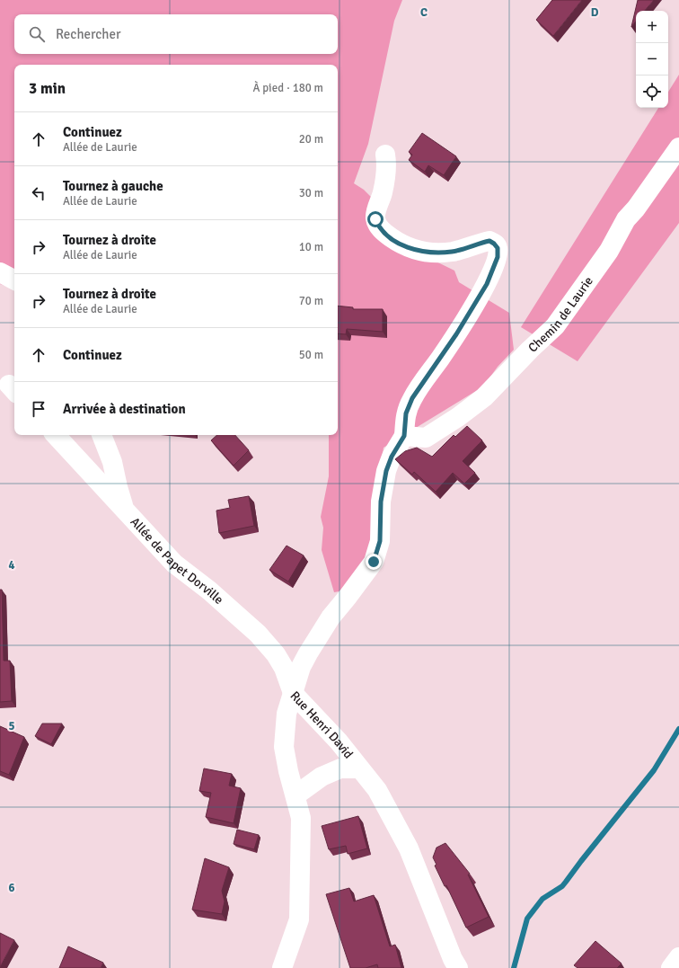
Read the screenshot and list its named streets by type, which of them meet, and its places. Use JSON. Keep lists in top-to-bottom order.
{
  "streets": {
    "street": ["Chemin de Laurie", "Allée de Papet Dorville", "Rue Henri David"]
  },
  "crossings": [
    ["Allée de Papet Dorville", "Rue Henri David"]
  ],
  "page": {
    "map_buttons": ["+", "−"],
    "search": "Rechercher",
    "heading": ["3 min", "À pied · 180 m"],
    "list": [
      ["Continuez", "Allée de Laurie", "20 m"],
      ["Tournez à gauche", "Allée de Laurie", "30 m"],
      ["Tournez à droite", "Allée de Laurie", "10 m"],
      ["Tournez à droite", "Allée de Laurie", "70 m"],
      ["Continuez", "50 m"],
      "Arrivée à destination"
    ]
  },
  "grid": {
    "columns": ["C", "D"],
    "rows": ["4", "5", "6"]
  }
}
